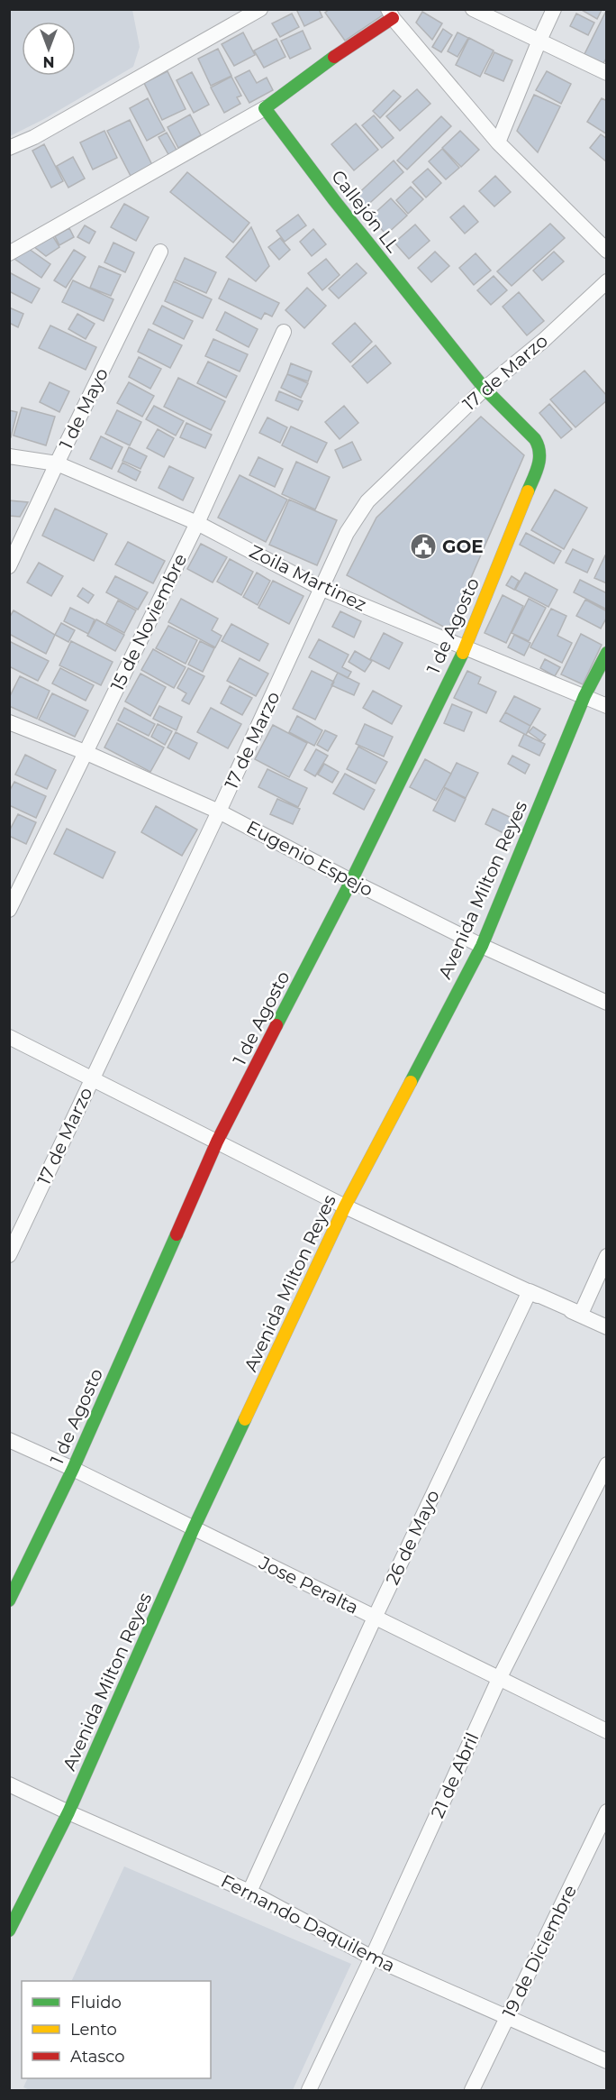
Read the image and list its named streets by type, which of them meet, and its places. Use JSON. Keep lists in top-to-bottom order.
{
  "streets": {
    "street": [
      "Callejón LL",
      "17 de Marzo",
      "1 de Mayo",
      "Zoila Martinez",
      "15 de Noviembre",
      "1 de Agosto",
      "Eugenio Espejo",
      "Avenida Milton Reyes",
      "26 de Mayo",
      "Jose Peralta",
      "21 de Abril",
      "Fernando Daquilema",
      "19 de Diciembre"
    ]
  },
  "crossings": [
    ["Callejón LL", "17 de Marzo"],
    ["Callejón LL", "1 de Agosto"],
    ["17 de Marzo", "Zoila Martinez"],
    ["17 de Marzo", "Eugenio Espejo"],
    ["1 de Mayo", "Zoila Martinez"],
    ["Zoila Martinez", "15 de Noviembre"],
    ["Zoila Martinez", "1 de Agosto"],
    ["Zoila Martinez", "Avenida Milton Reyes"],
    ["15 de Noviembre", "Eugenio Espejo"],
    ["1 de Agosto", "Eugenio Espejo"],
    ["1 de Agosto", "Jose Peralta"],
    ["Eugenio Espejo", "Avenida Milton Reyes"],
    ["Avenida Milton Reyes", "Jose Peralta"],
    ["Avenida Milton Reyes", "Fernando Daquilema"],
    ["26 de Mayo", "Jose Peralta"],
    ["26 de Mayo", "Fernando Daquilema"],
    ["Jose Peralta", "21 de Abril"],
    ["21 de Abril", "Fernando Daquilema"],
    ["Fernando Daquilema", "19 de Diciembre"]
  ],
  "places": {
    "public building": ["GOE"]
  },
  "legend": ["Fluido", "Lento", "Atasco"],
  "north": "bottom"
}
